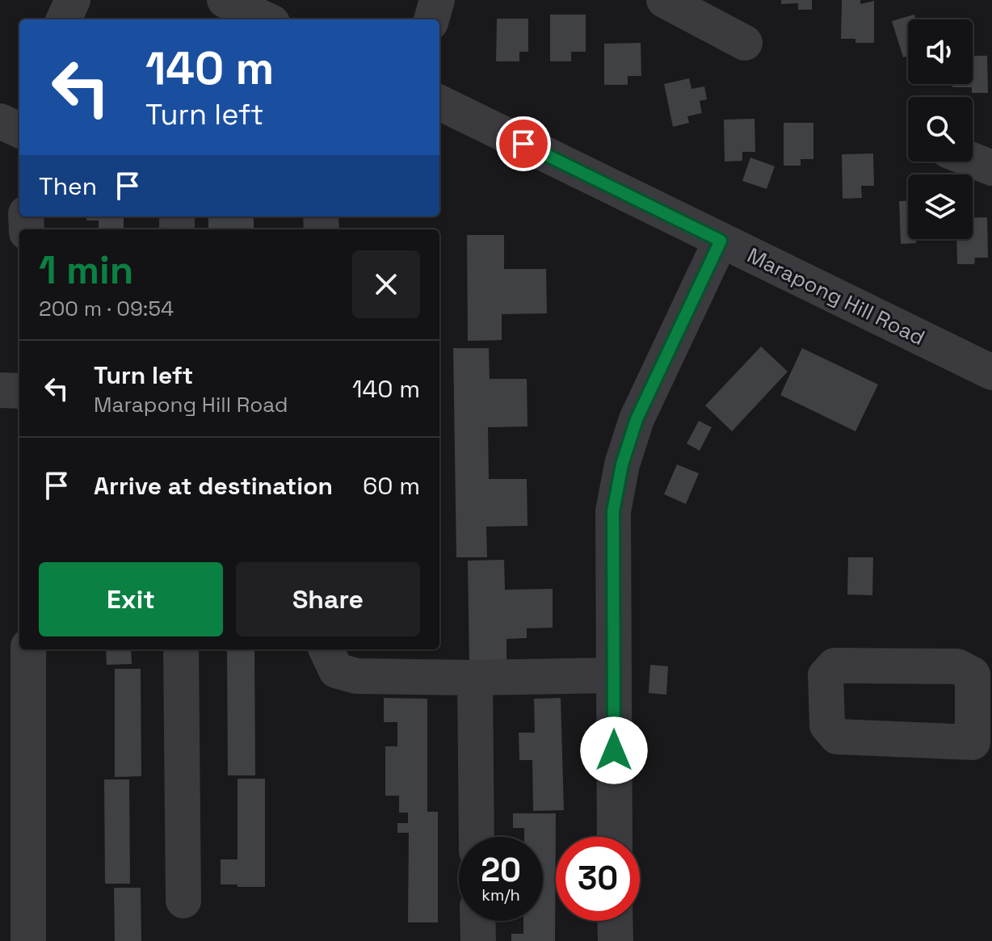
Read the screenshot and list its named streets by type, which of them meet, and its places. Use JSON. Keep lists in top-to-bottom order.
{
  "streets": {
    "street": ["Marapong Hill Road"]
  },
  "page": {
    "turn": ["140 m", "Turn left"],
    "then": "Then",
    "heading": ["1 min", "200 m · 09:54"],
    "list": [
      {
        "name": "Turn left",
        "note": "Marapong Hill Road",
        "value": "140 m"
      },
      {
        "name": "Arrive at destination",
        "value": "60 m"
      }
    ],
    "buttons": ["Exit", "Share"],
    "speed": "20 km/h",
    "limit": "30"
  }
}
